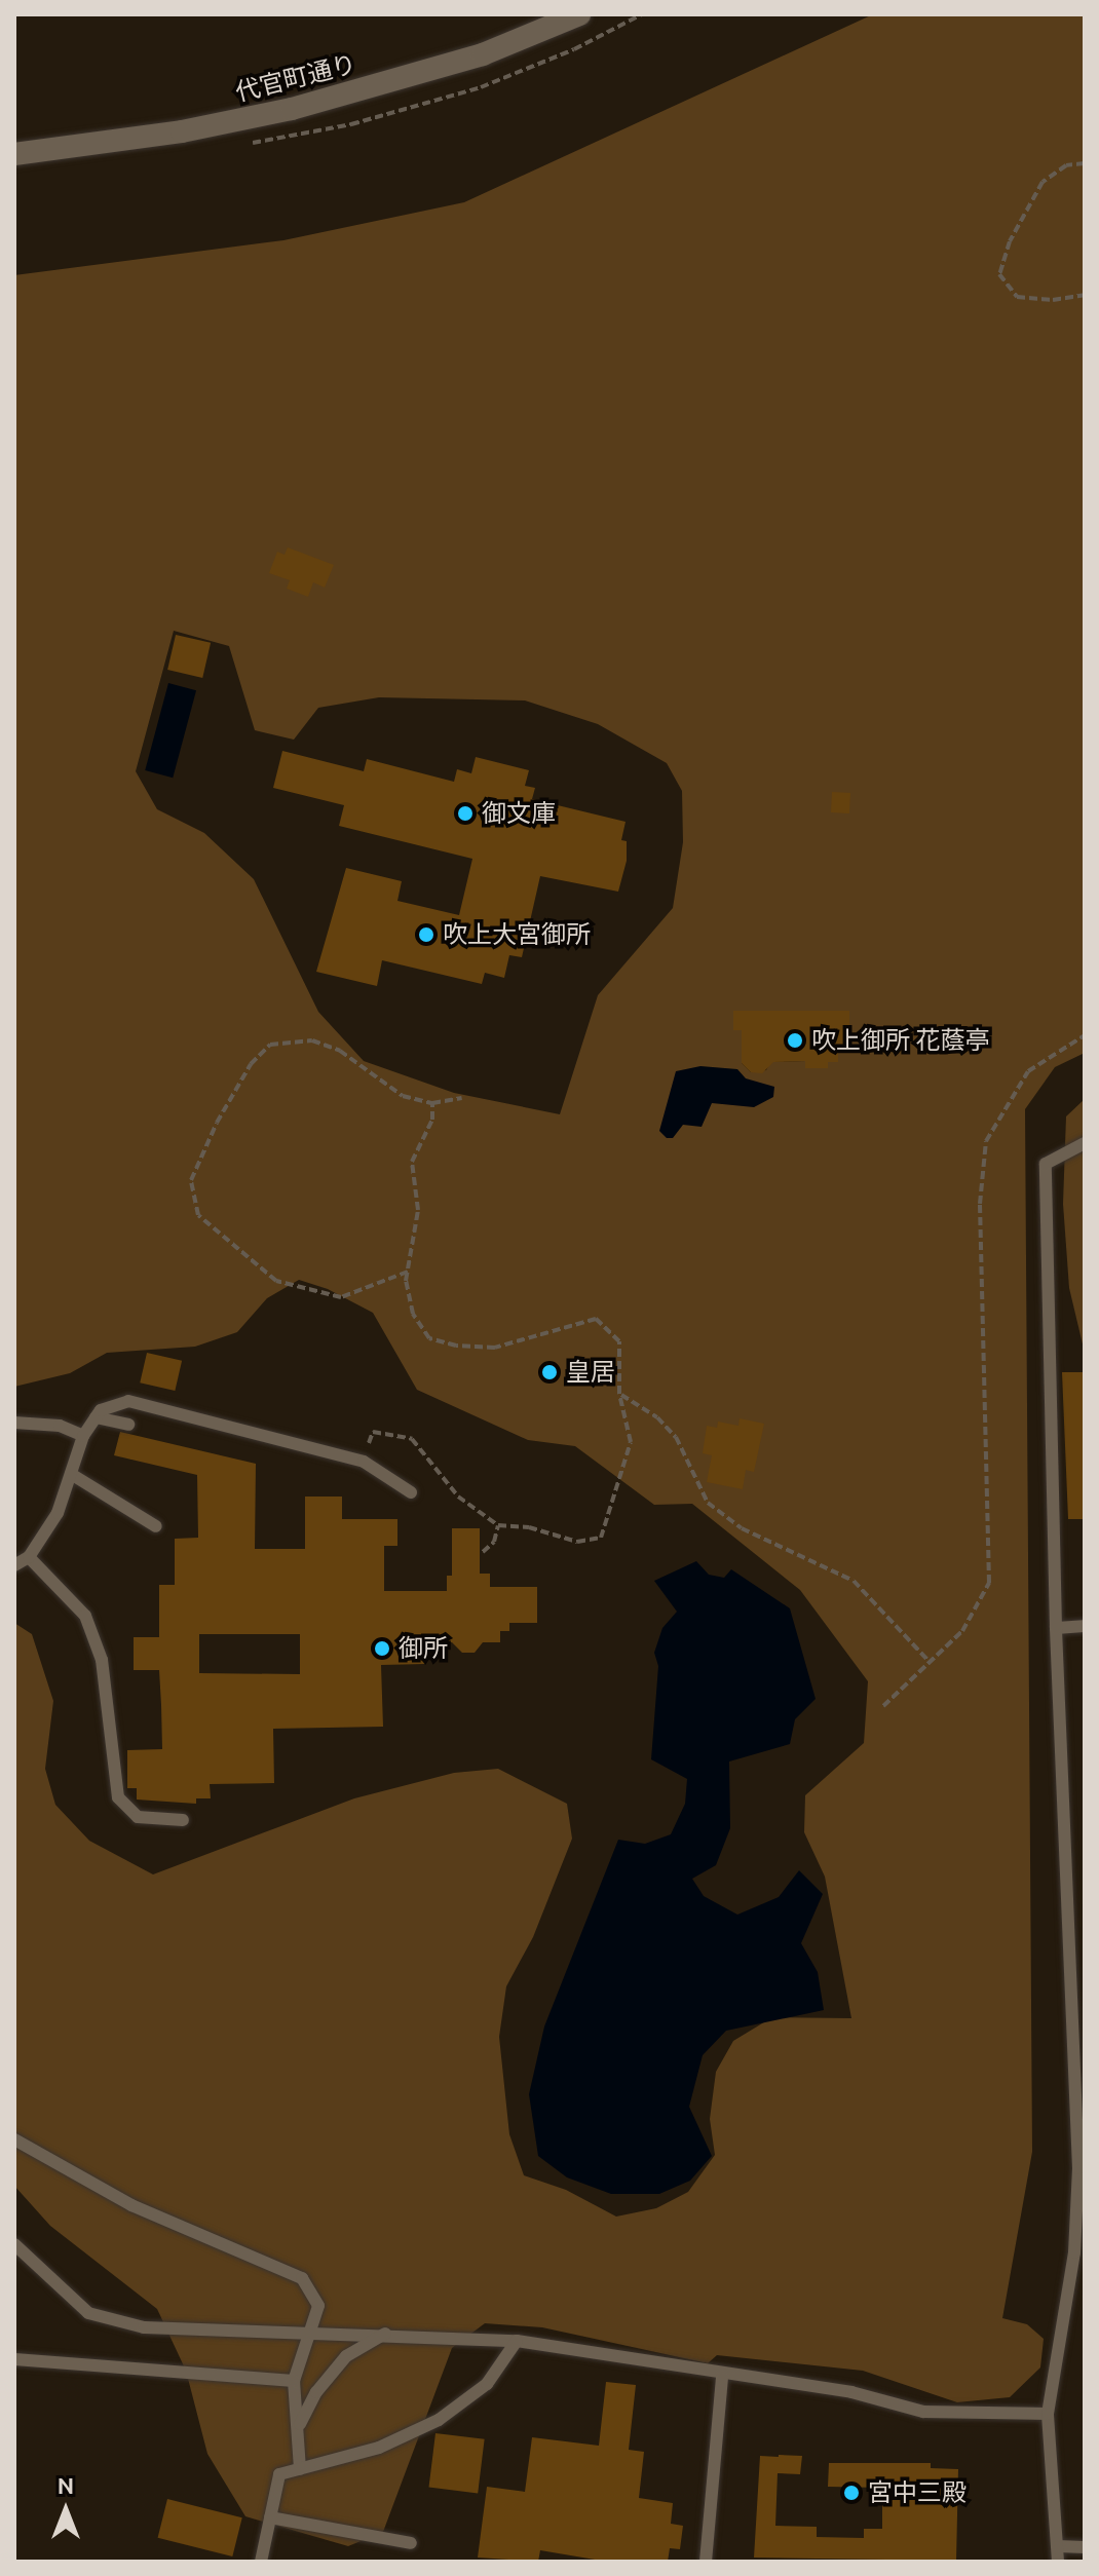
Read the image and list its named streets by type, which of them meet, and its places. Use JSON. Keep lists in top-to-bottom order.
{
  "streets": {
    "street": ["代官町通り"]
  },
  "places": [
    "御文庫",
    "吹上大宮御所",
    "吹上御所 花蔭亭",
    "皇居",
    "御所",
    "宮中三殿"
  ],
  "north": "top"
}
